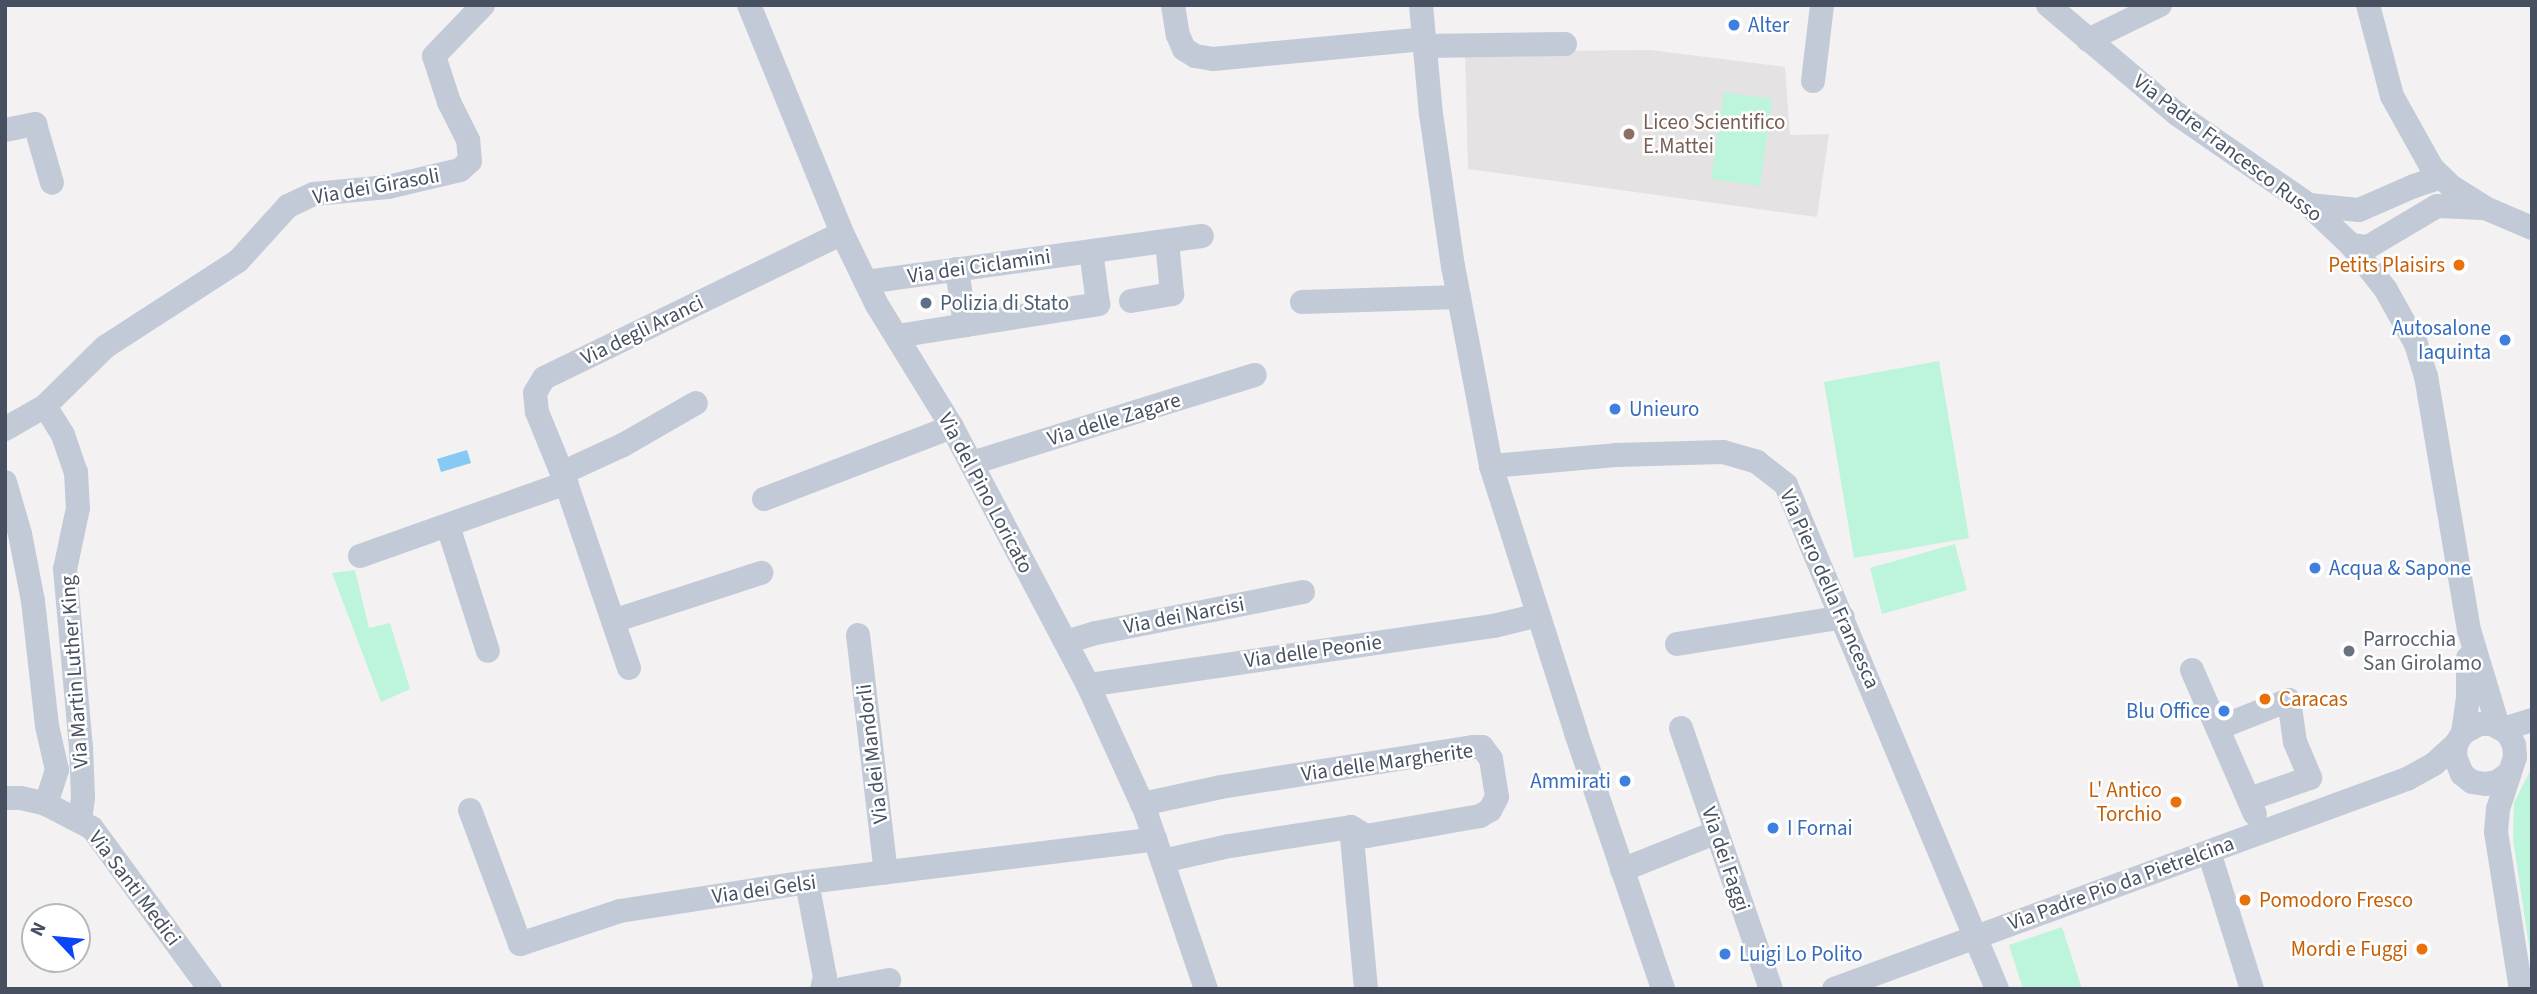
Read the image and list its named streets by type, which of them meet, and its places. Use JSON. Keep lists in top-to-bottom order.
{
  "streets": {
    "street": [
      "Via Padre Francesco Russo",
      "Via dei Girasoli",
      "Via dei Ciclamini",
      "Via degli Aranci",
      "Via delle Zagare",
      "Via del Pino Loricato",
      "Via Piero della Francesca",
      "Via dei Narcisi",
      "Via delle Peonie",
      "Via Martin Luther King",
      "Via dei Mandorli",
      "Via delle Margherite",
      "Via dei Faggi",
      "Via Padre Pio da Pietrelcina",
      "Via Santi Medici",
      "Via dei Gelsi"
    ]
  },
  "crossings": [
    ["Via Padre Francesco Russo", "Via Padre Pio da Pietrelcina"],
    ["Via dei Girasoli", "Via Martin Luther King"],
    ["Via dei Ciclamini", "Via del Pino Loricato"],
    ["Via degli Aranci", "Via del Pino Loricato"],
    ["Via delle Zagare", "Via del Pino Loricato"],
    ["Via del Pino Loricato", "Via dei Narcisi"],
    ["Via del Pino Loricato", "Via delle Peonie"],
    ["Via del Pino Loricato", "Via delle Margherite"],
    ["Via del Pino Loricato", "Via dei Gelsi"],
    ["Via Piero della Francesca", "Via Padre Pio da Pietrelcina"],
    ["Via Martin Luther King", "Via Santi Medici"],
    ["Via dei Mandorli", "Via dei Gelsi"],
    ["Via delle Margherite", "Via dei Gelsi"]
  ],
  "places": [
    "Alter",
    "Liceo Scientifico E.Mattei",
    "Petits Plaisirs",
    "Polizia di Stato",
    "Autosalone Iaquinta",
    "Unieuro",
    "Acqua & Sapone",
    "Parrocchia San Girolamo",
    "Caracas",
    "Blu Office",
    "Ammirati",
    "L' Antico Torchio",
    "I Fornai",
    "Pomodoro Fresco",
    "Mordi e Fuggi",
    "Luigi Lo Polito"
  ],
  "north": "top left"
}
